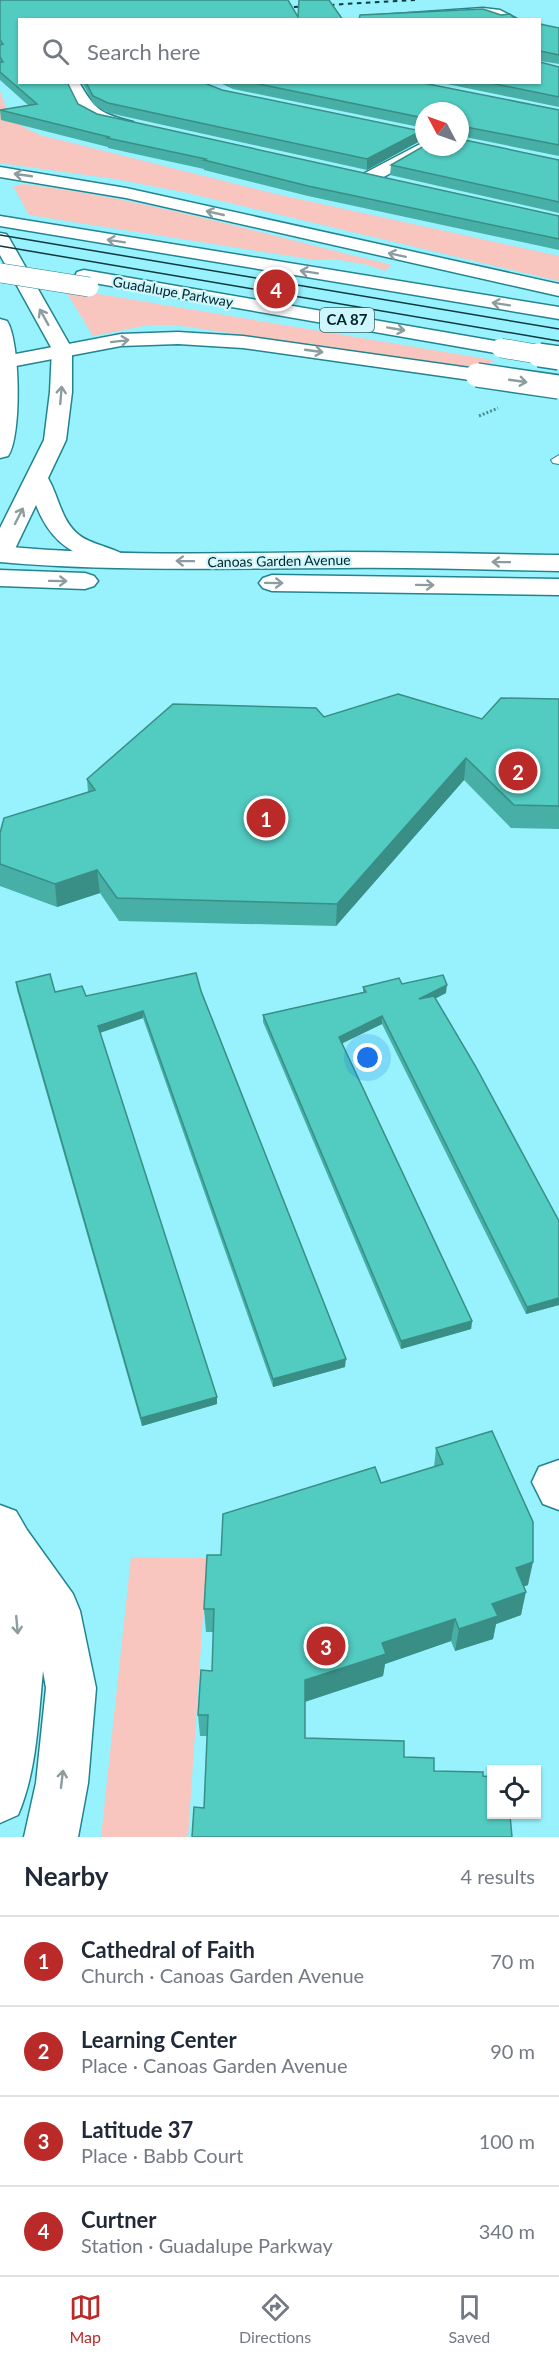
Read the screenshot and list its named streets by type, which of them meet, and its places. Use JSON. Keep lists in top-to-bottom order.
{
  "streets": {
    "main road": ["Guadalupe Parkway", "CA 87", "Canoas Garden Avenue"]
  },
  "north": "top left",
  "page": {
    "search": "Search here",
    "pins": [
      "4",
      "2",
      "1",
      "3"
    ],
    "heading": ["Nearby", "4 results"],
    "list": [
      {
        "mark": "1",
        "name": "Cathedral of Faith",
        "note": "Church · Canoas Garden Avenue",
        "value": "70 m"
      },
      {
        "mark": "2",
        "name": "Learning Center",
        "note": "Place · Canoas Garden Avenue",
        "value": "90 m"
      },
      {
        "mark": "3",
        "name": "Latitude 37",
        "note": "Place · Babb Court",
        "value": "100 m"
      },
      {
        "mark": "4",
        "name": "Curtner",
        "note": "Station · Guadalupe Parkway",
        "value": "340 m"
      }
    ],
    "nav": ["Map", "Directions", "Saved"]
  }
}
